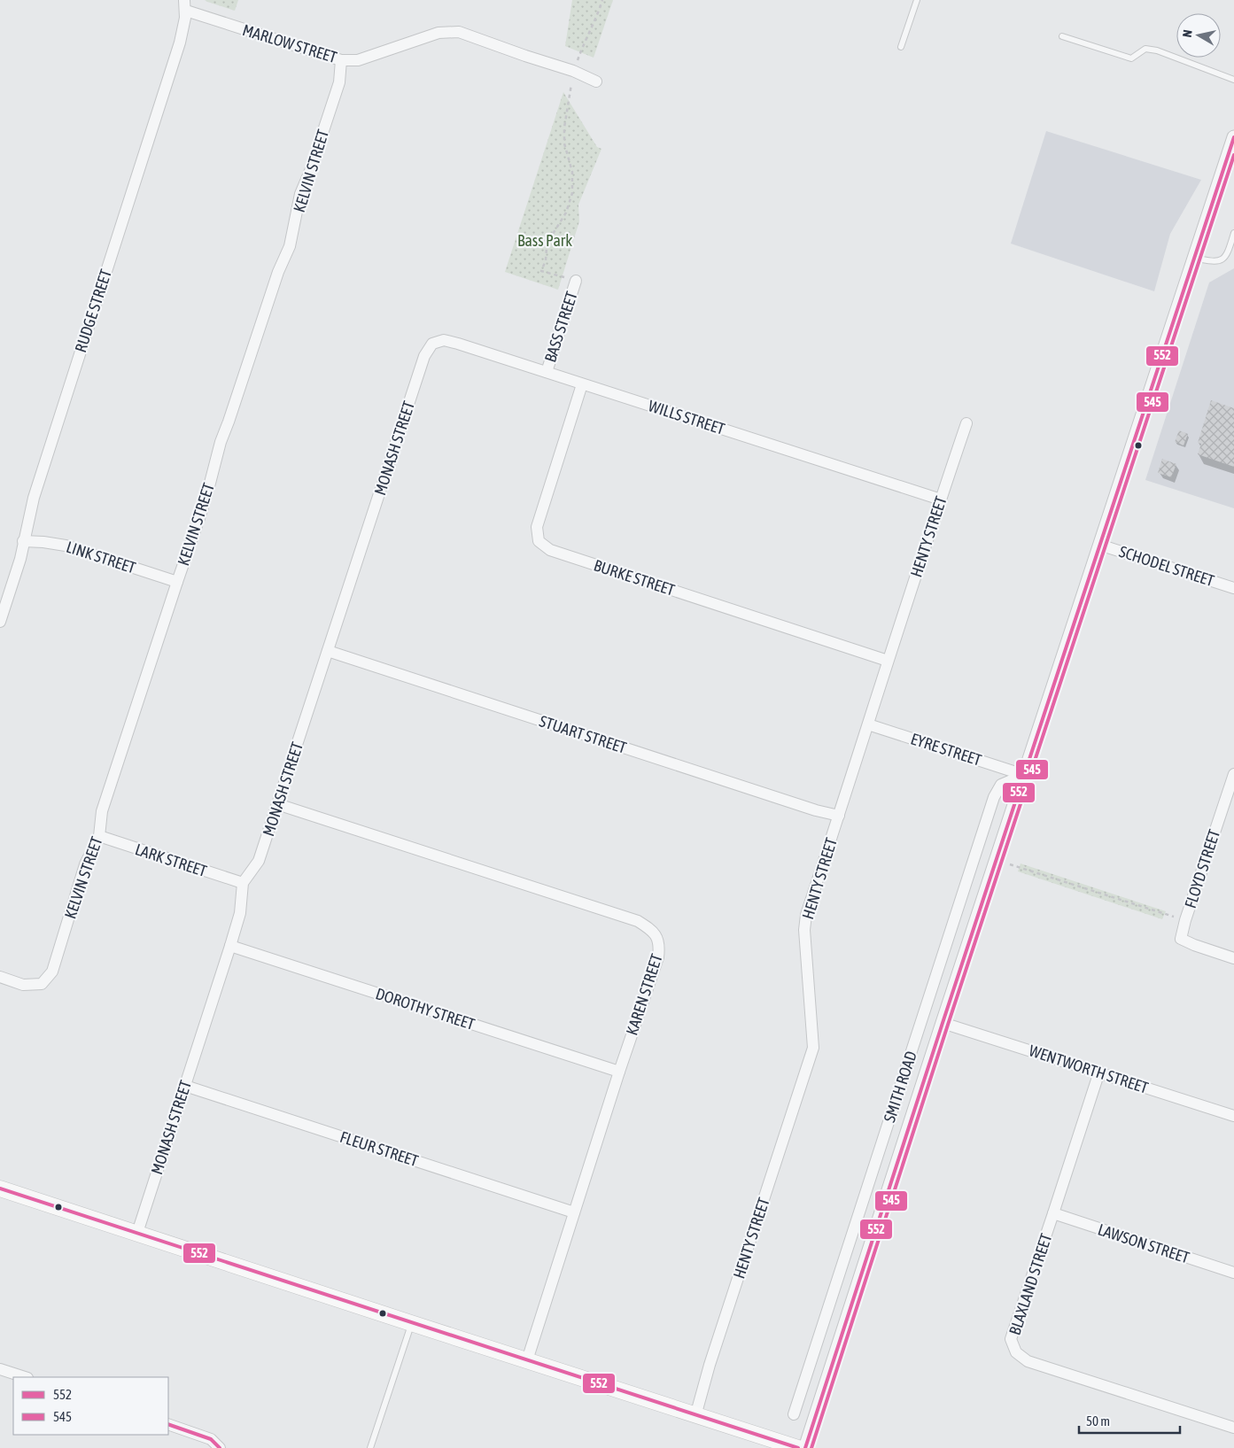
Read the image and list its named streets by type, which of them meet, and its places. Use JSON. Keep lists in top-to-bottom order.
{
  "streets": {
    "street": [
      "MARLOW STREET",
      "KELVIN STREET",
      "RUDGE STREET",
      "BASS STREET",
      "WILLS STREET",
      "MONASH STREET",
      "HENTY STREET",
      "LINK STREET",
      "SCHODEL STREET",
      "BURKE STREET",
      "STUART STREET",
      "EYRE STREET",
      "LARK STREET",
      "FLOYD STREET",
      "KAREN STREET",
      "DOROTHY STREET",
      "WENTWORTH STREET",
      "SMITH ROAD",
      "FLEUR STREET",
      "LAWSON STREET",
      "BLAXLAND STREET"
    ]
  },
  "crossings": [
    ["MARLOW STREET", "KELVIN STREET"],
    ["MARLOW STREET", "RUDGE STREET"],
    ["KELVIN STREET", "LINK STREET"],
    ["KELVIN STREET", "LARK STREET"],
    ["RUDGE STREET", "LINK STREET"],
    ["BASS STREET", "WILLS STREET"],
    ["WILLS STREET", "MONASH STREET"],
    ["WILLS STREET", "HENTY STREET"],
    ["WILLS STREET", "BURKE STREET"],
    ["MONASH STREET", "STUART STREET"],
    ["MONASH STREET", "LARK STREET"],
    ["MONASH STREET", "KAREN STREET"],
    ["MONASH STREET", "DOROTHY STREET"],
    ["MONASH STREET", "FLEUR STREET"],
    ["HENTY STREET", "BURKE STREET"],
    ["HENTY STREET", "STUART STREET"],
    ["HENTY STREET", "EYRE STREET"],
    ["SCHODEL STREET", "SMITH ROAD"],
    ["EYRE STREET", "SMITH ROAD"],
    ["KAREN STREET", "DOROTHY STREET"],
    ["KAREN STREET", "FLEUR STREET"],
    ["WENTWORTH STREET", "SMITH ROAD"],
    ["WENTWORTH STREET", "BLAXLAND STREET"],
    ["LAWSON STREET", "BLAXLAND STREET"]
  ],
  "parks": ["Bass Park"],
  "lines": ["transit line 552", "transit line 545"],
  "legend": ["552", "545"],
  "scale_bar": "50 m",
  "north": "left"
}
